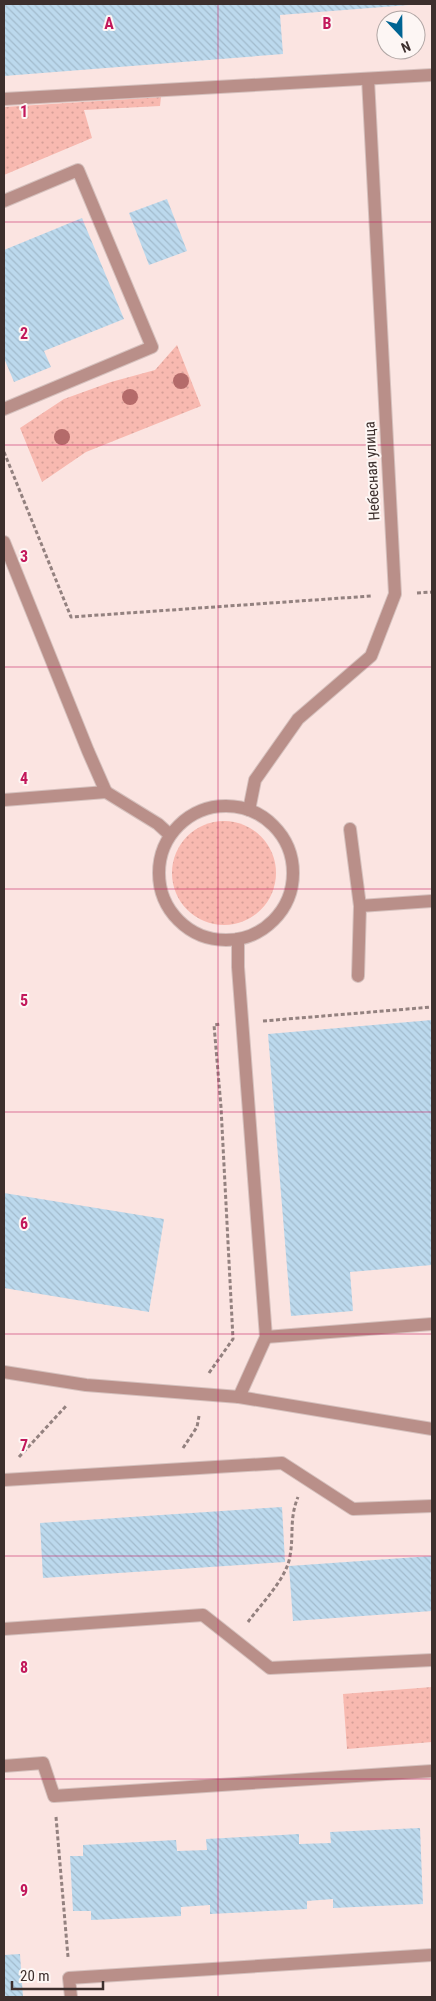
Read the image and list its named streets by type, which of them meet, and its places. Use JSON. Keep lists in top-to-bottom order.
{
  "streets": {
    "street": ["Небесная улица"]
  },
  "scale_bar": "20 m",
  "north": "bottom",
  "grid": {
    "columns": ["A", "B"],
    "rows": [
      "1",
      "2",
      "3",
      "4",
      "5",
      "6",
      "7",
      "8",
      "9"
    ]
  }
}
